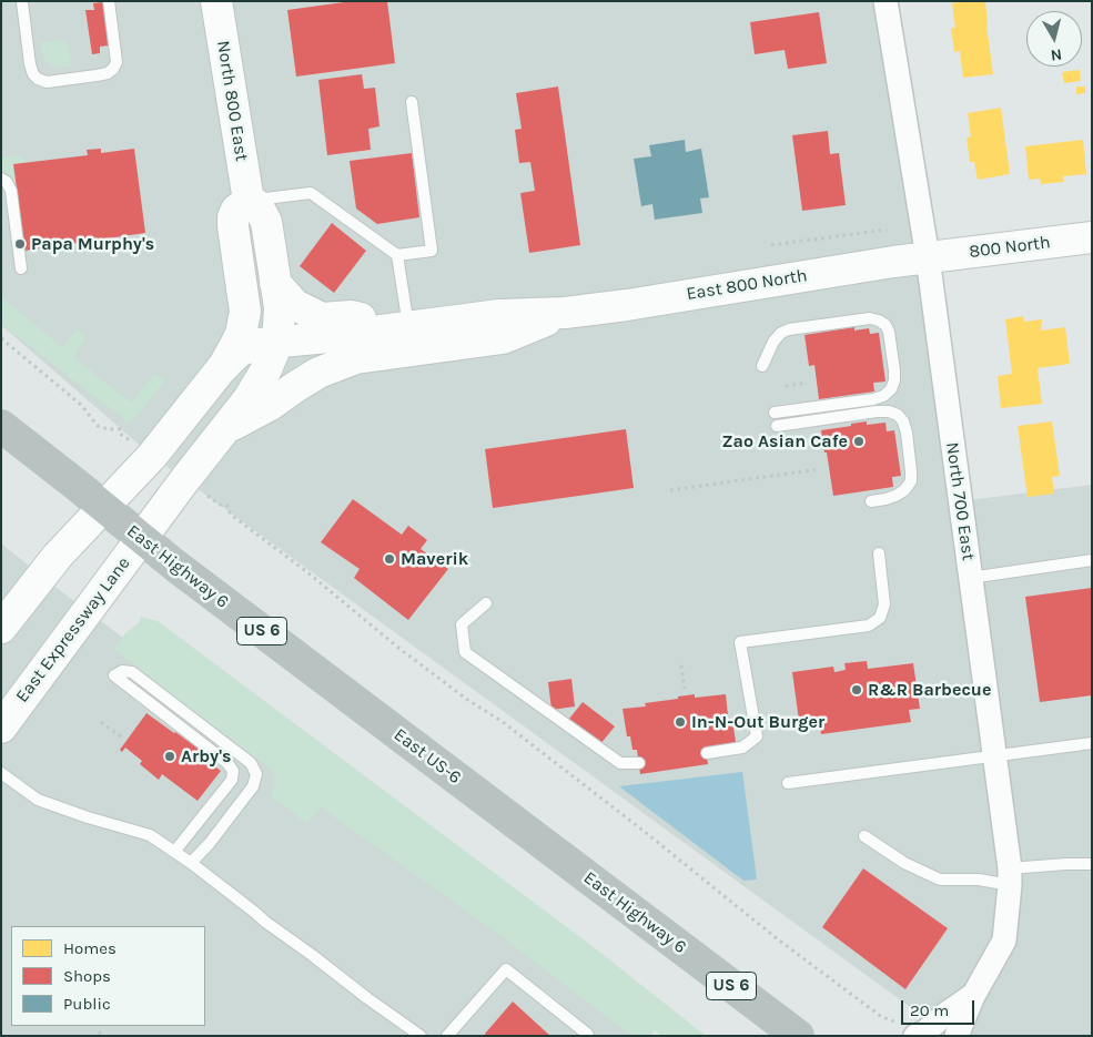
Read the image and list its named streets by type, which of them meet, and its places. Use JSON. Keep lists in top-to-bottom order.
{
  "streets": {
    "highway": ["East Highway 6", "US 6", "East US-6"],
    "street": [
      "North 800 East",
      "800 North",
      "East 800 North",
      "North 700 East",
      "East Expressway Lane"
    ]
  },
  "crossings": [
    ["800 North", "East 800 North"],
    ["800 North", "North 700 East"],
    ["East 800 North", "North 700 East"],
    ["East 800 North", "East Expressway Lane"],
    ["East Highway 6", "East Expressway Lane"],
    ["East Highway 6", "East US-6"]
  ],
  "places": [
    "Papa Murphy's",
    "Zao Asian Cafe",
    "Maverik",
    "R&R Barbecue",
    "In-N-Out Burger",
    "Arby's"
  ],
  "legend": ["Homes", "Shops", "Public"],
  "scale_bar": "20 m",
  "north": "bottom"
}
